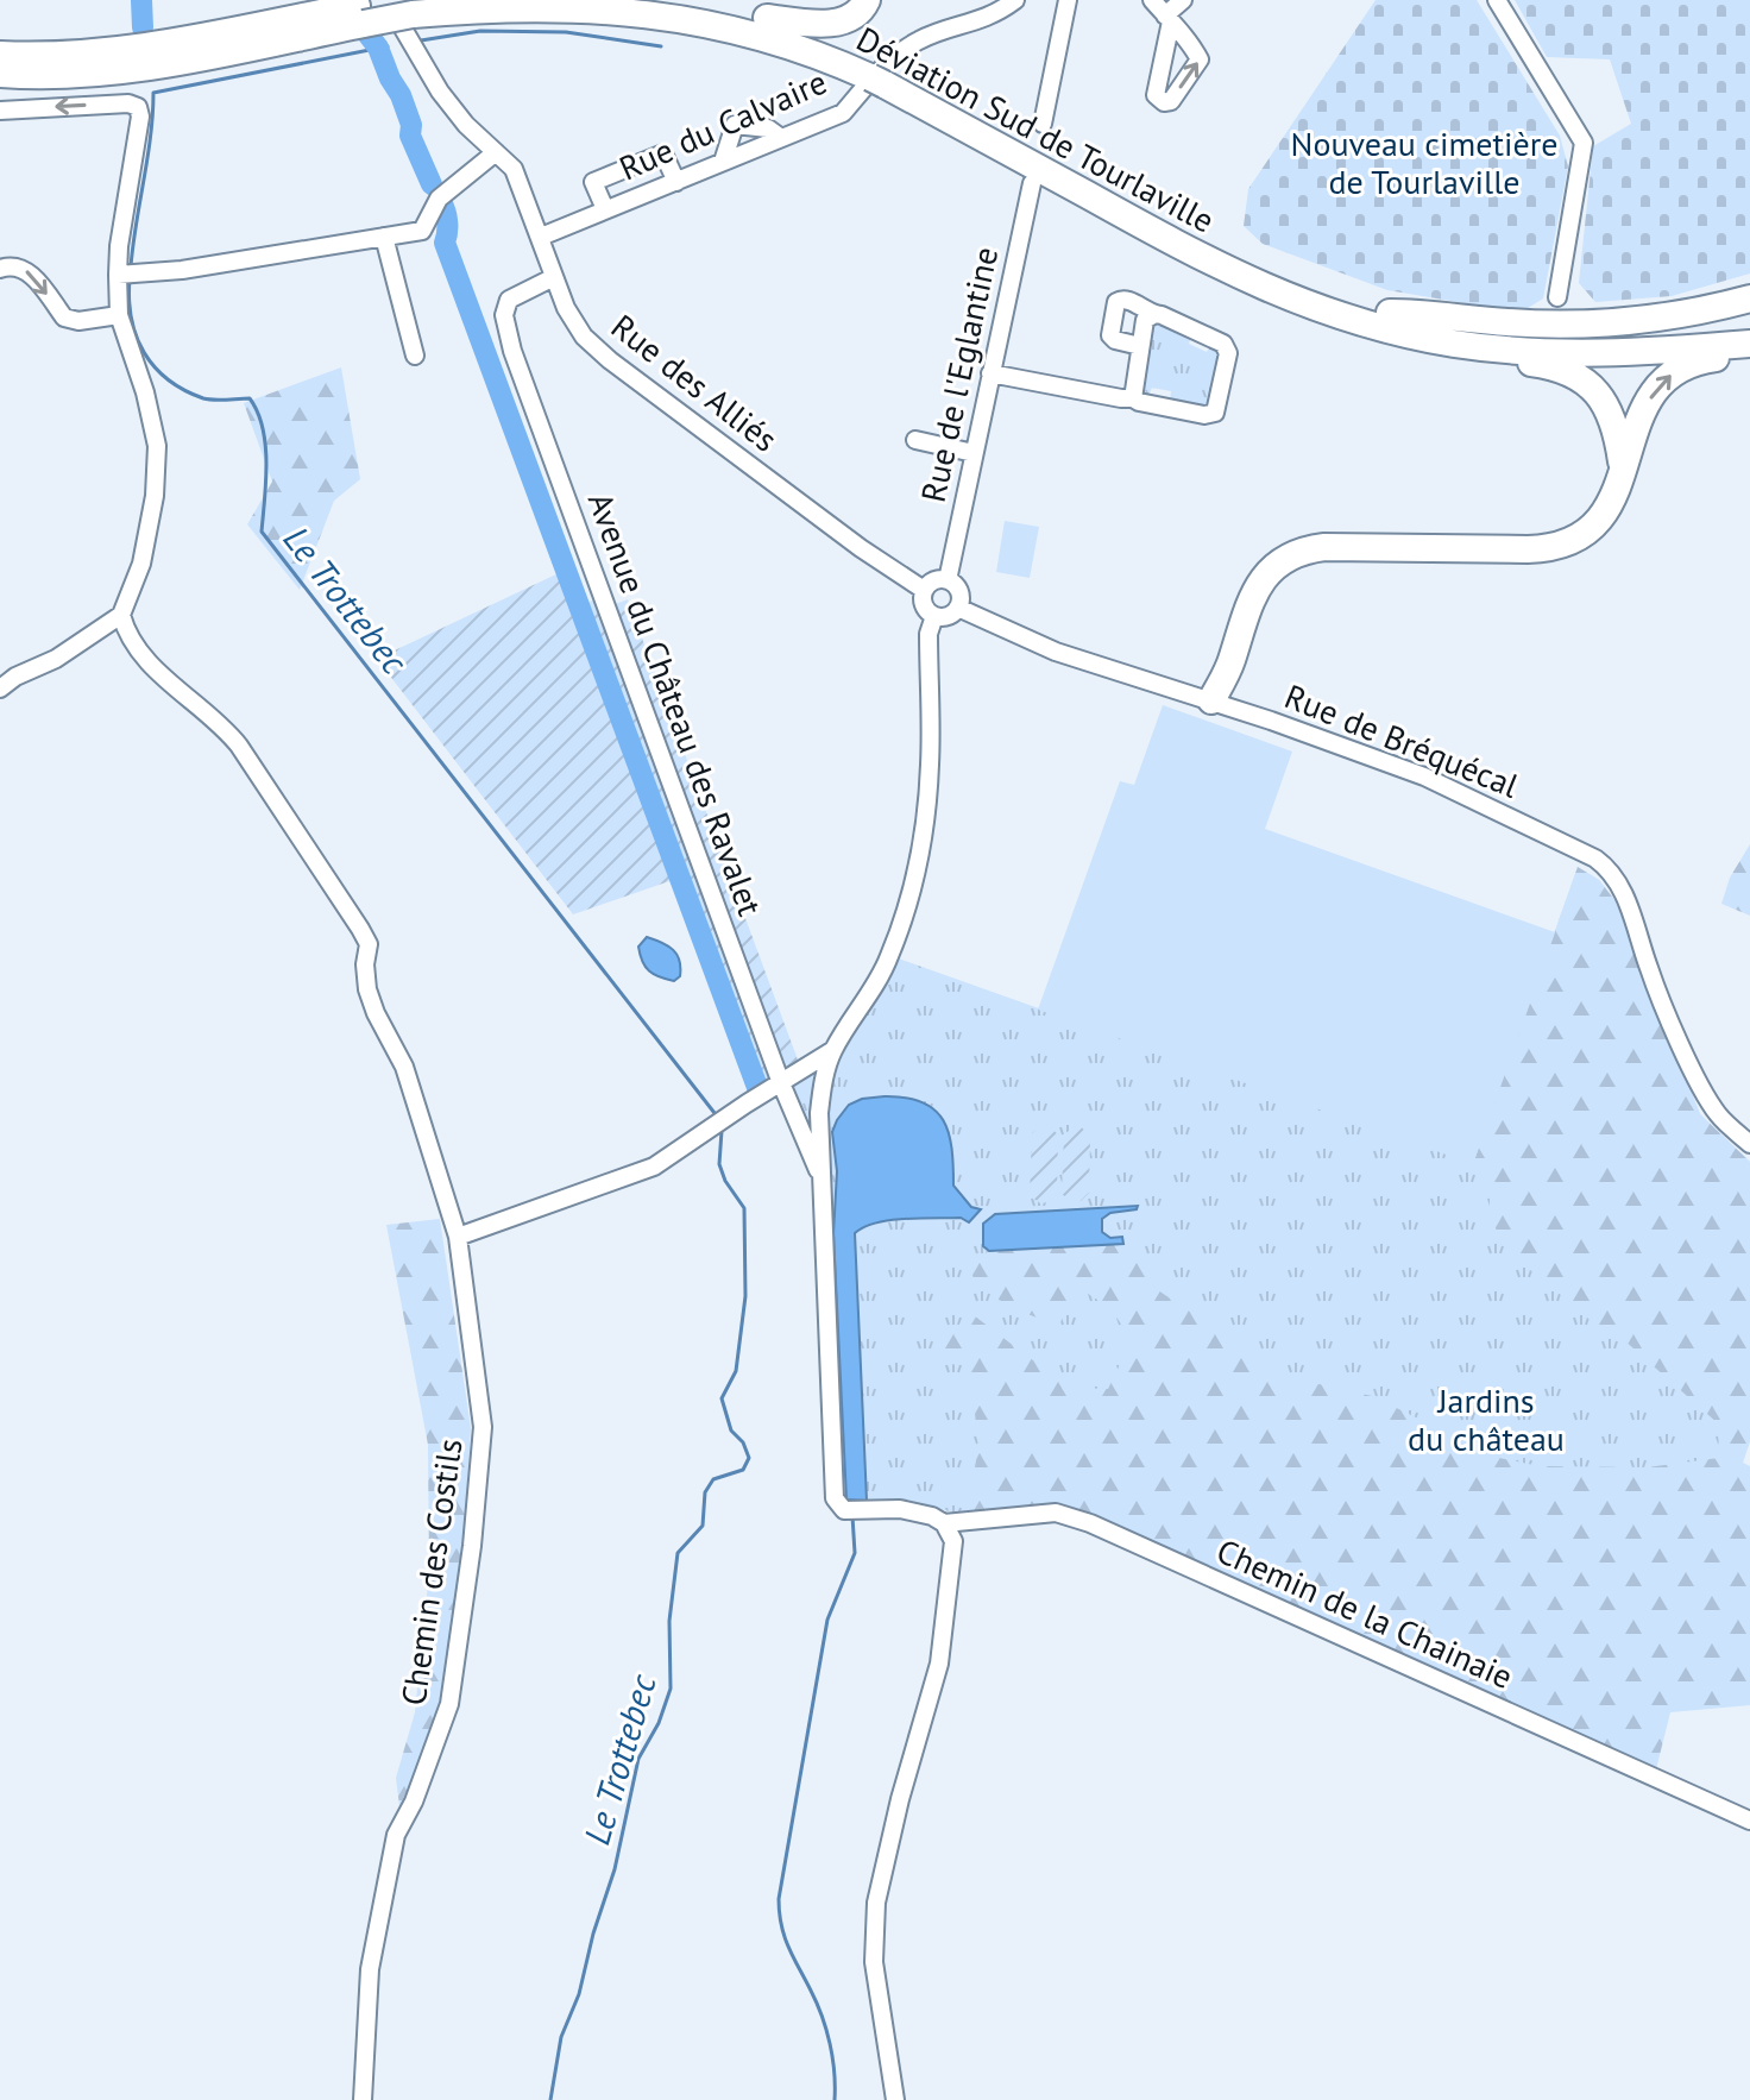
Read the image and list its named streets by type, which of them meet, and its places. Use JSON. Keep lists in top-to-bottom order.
{
  "streets": {
    "highway": ["Déviation Sud de Tourlaville"],
    "street": [
      "Rue du Calvaire",
      "Rue de l'Eglantine",
      "Rue des Alliés",
      "Avenue du Château des Ravalet",
      "Rue de Bréquécal",
      "Chemin des Costils",
      "Chemin de la Chainaie"
    ]
  },
  "crossings": [
    ["Rue du Calvaire", "Rue des Alliés"],
    ["Déviation Sud de Tourlaville", "Rue des Alliés"],
    ["Rue de l'Eglantine", "Rue des Alliés"],
    ["Rue de l'Eglantine", "Rue de Bréquécal"],
    ["Rue des Alliés", "Avenue du Château des Ravalet"],
    ["Rue des Alliés", "Rue de Bréquécal"]
  ],
  "water": ["Le Trottebec"],
  "parks": ["Nouveau cimetière de Tourlaville", "Jardins du château"]
}
